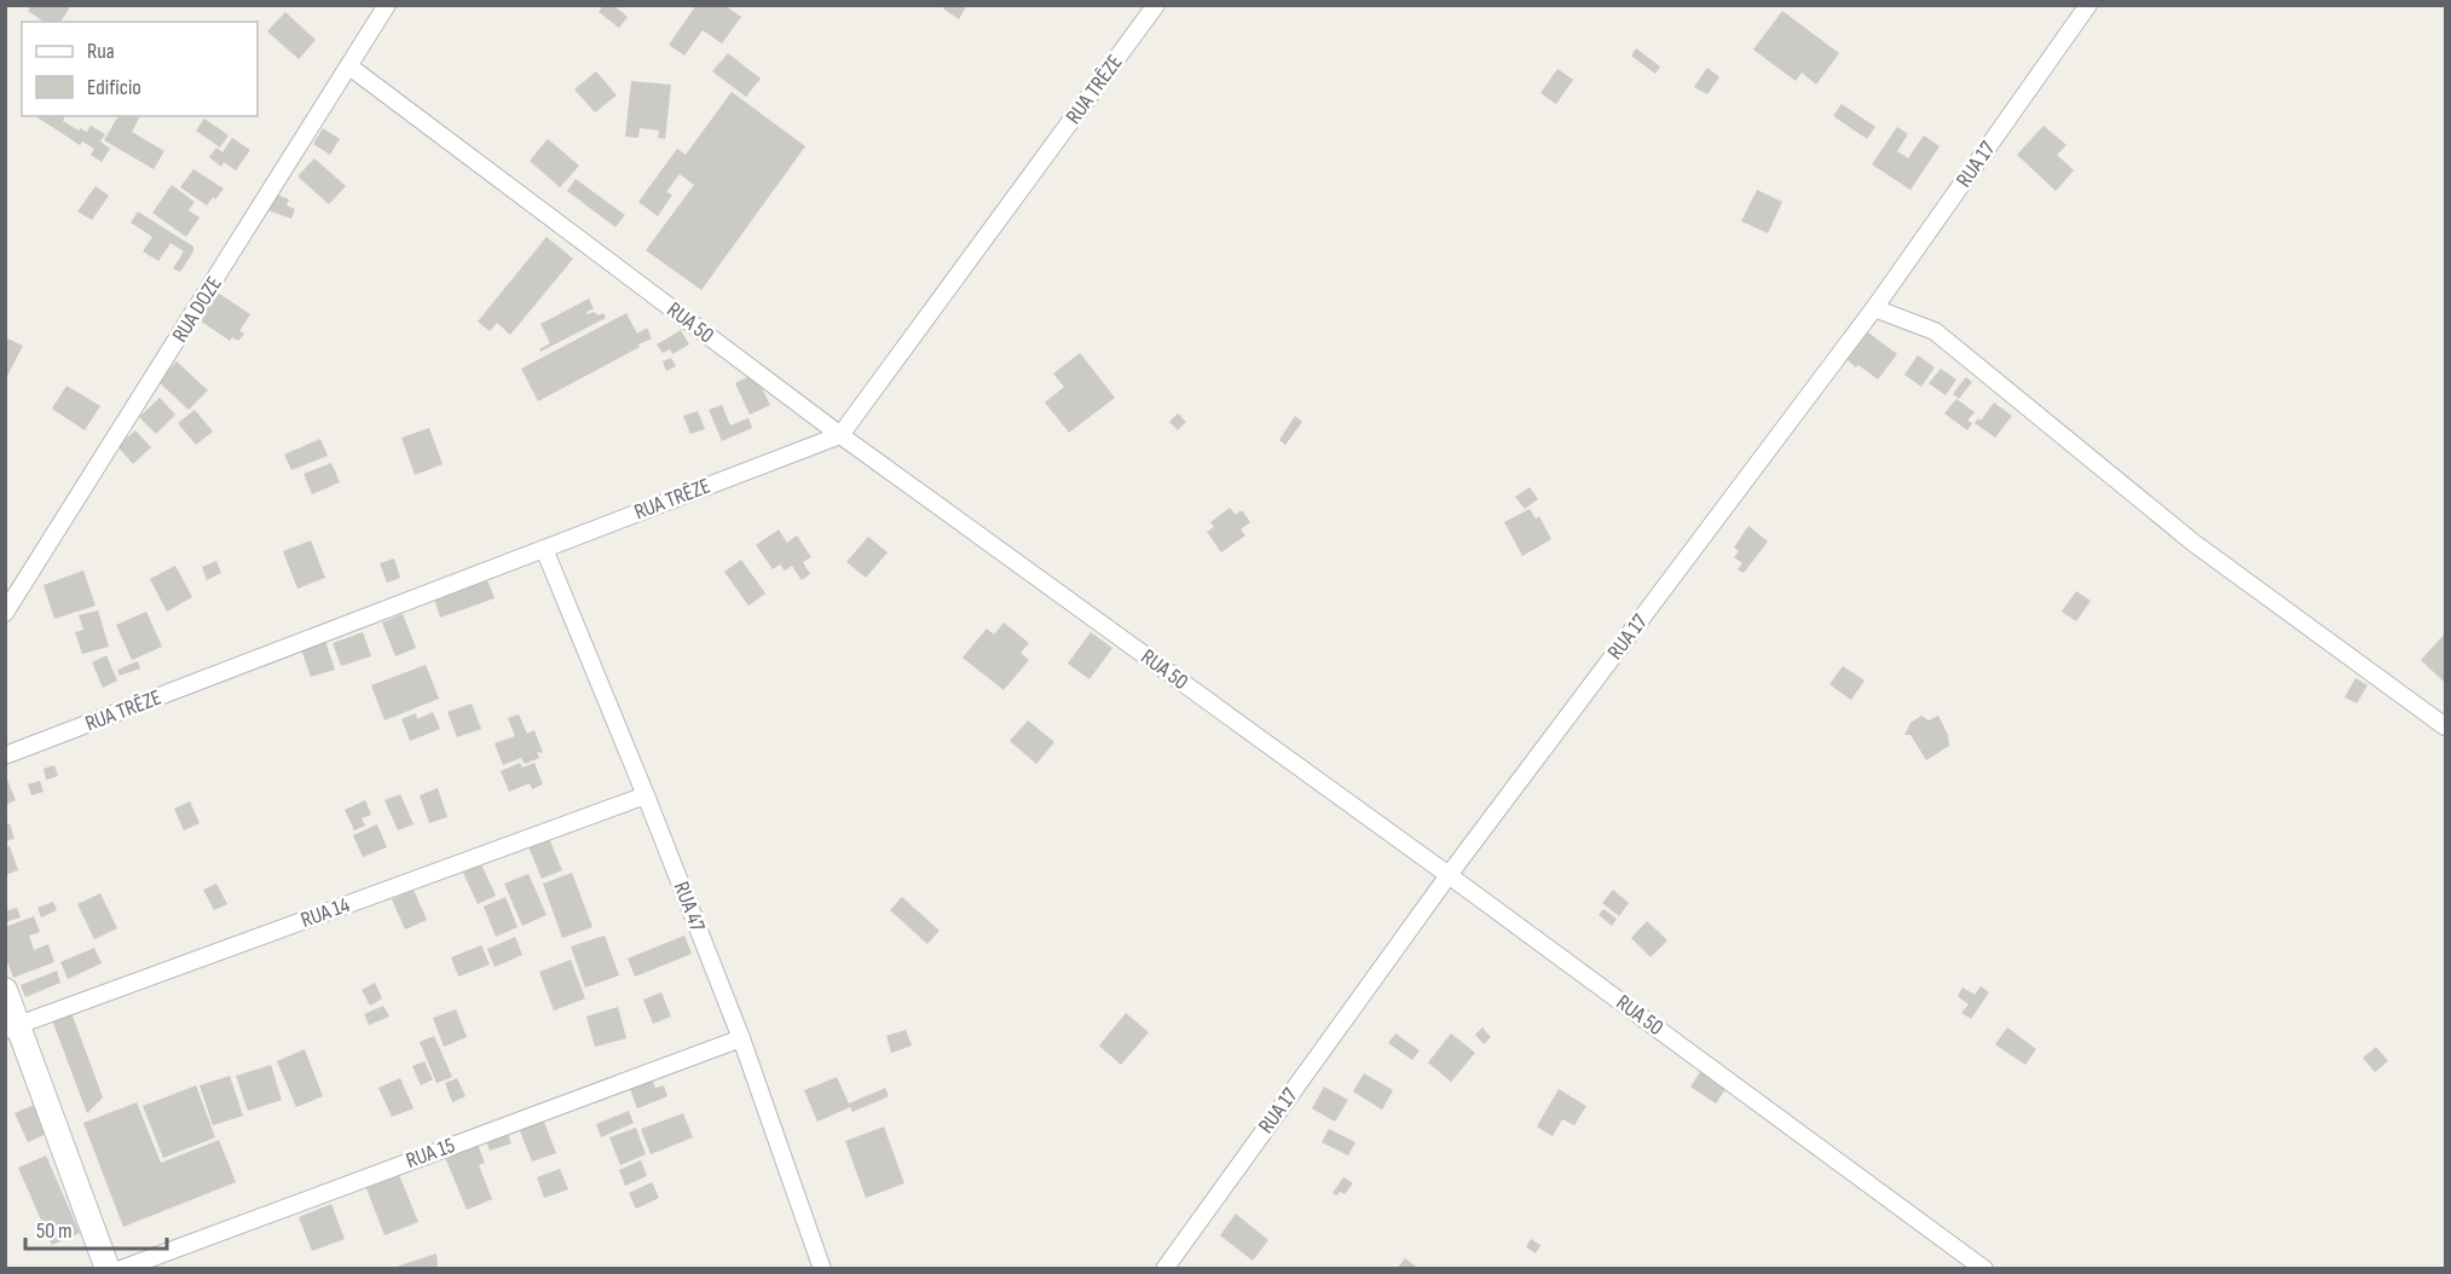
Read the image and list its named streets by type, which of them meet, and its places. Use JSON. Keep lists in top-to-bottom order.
{
  "streets": {
    "street": [
      "RUA TRÊZE",
      "RUA 17",
      "RUA DOZE",
      "RUA 50",
      "RUA 47",
      "RUA 14",
      "RUA 15"
    ]
  },
  "crossings": [
    ["RUA TRÊZE", "RUA 50"],
    ["RUA TRÊZE", "RUA 47"],
    ["RUA 17", "RUA 50"],
    ["RUA DOZE", "RUA 50"],
    ["RUA 47", "RUA 14"],
    ["RUA 47", "RUA 15"]
  ],
  "legend": ["Rua", "Edifício"],
  "scale_bar": "50 m"
}
